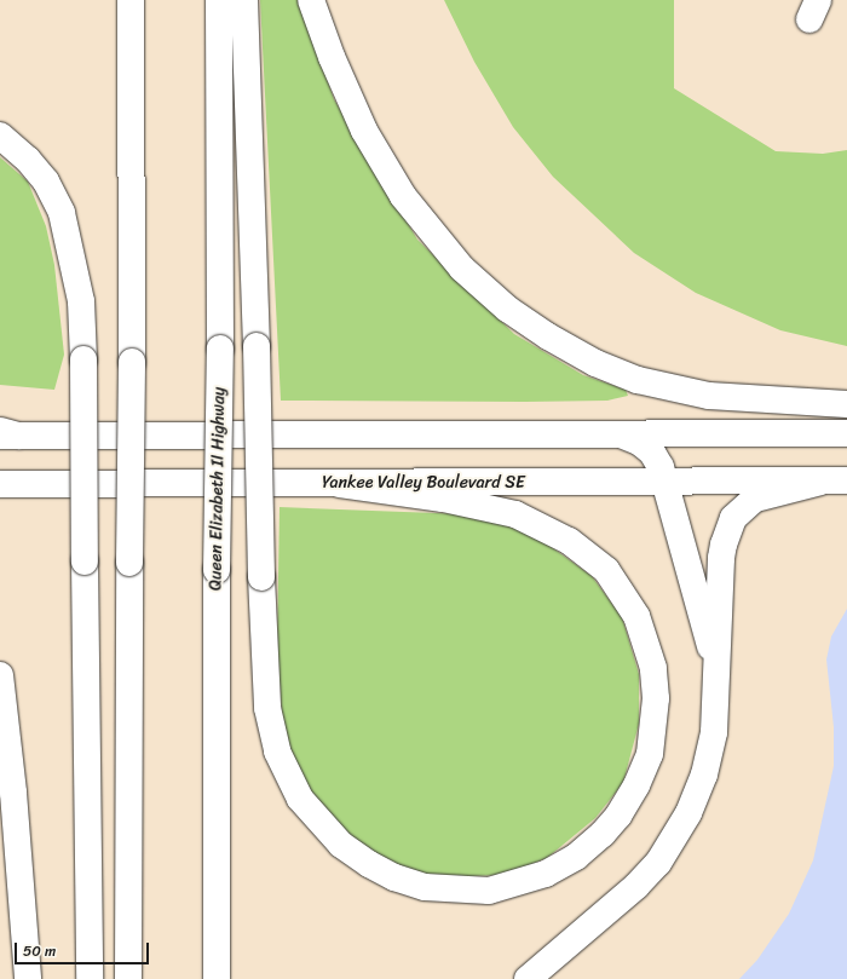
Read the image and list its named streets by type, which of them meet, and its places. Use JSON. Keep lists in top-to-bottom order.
{
  "streets": {
    "main road": ["Yankee Valley Boulevard SE", "Queen Elizabeth II Highway"]
  },
  "scale_bar": "50 m"
}
